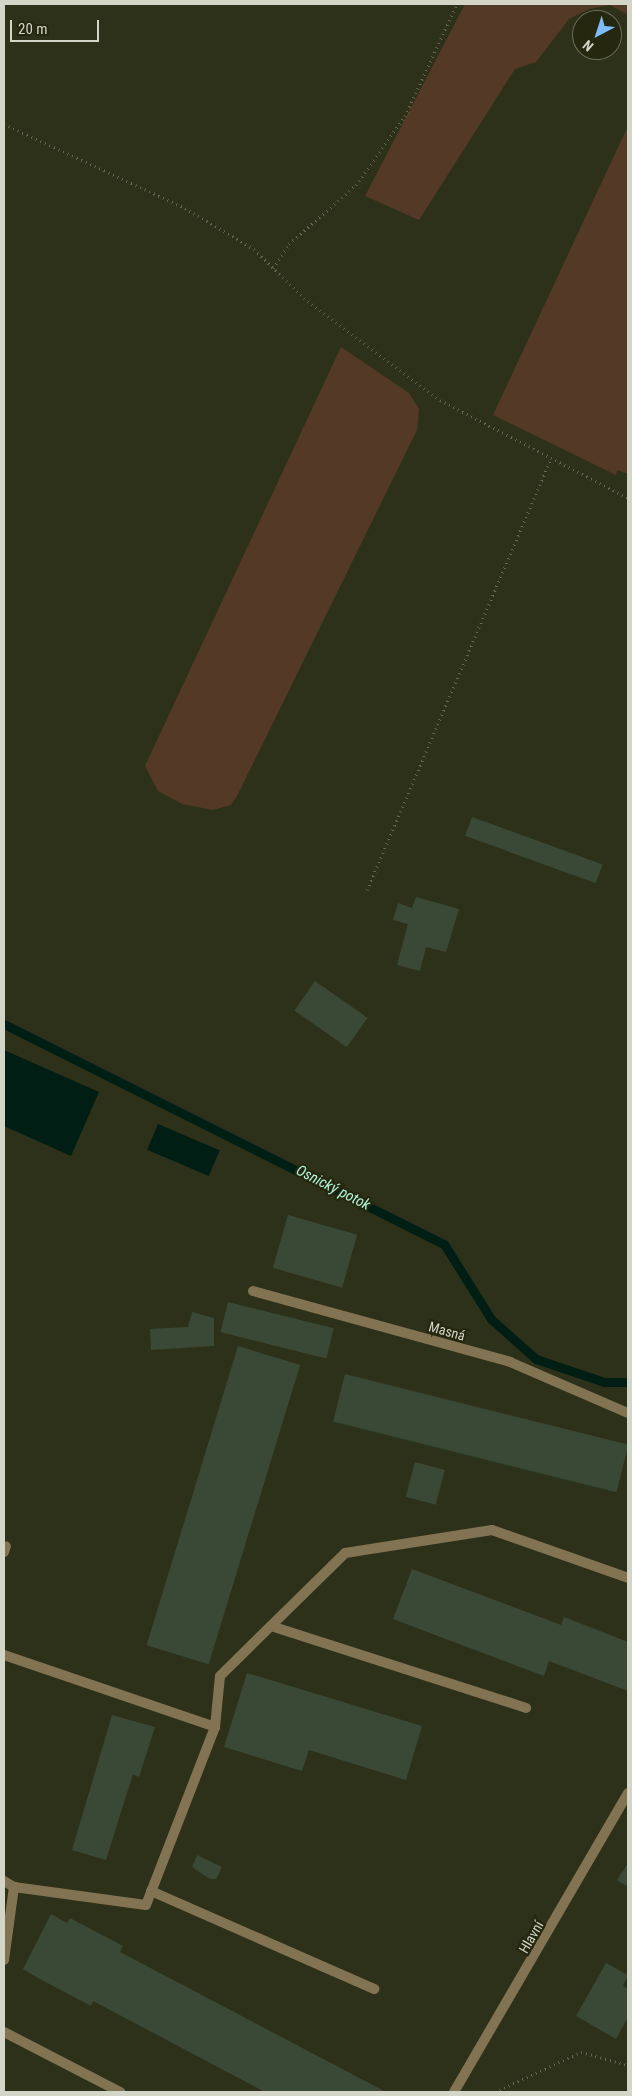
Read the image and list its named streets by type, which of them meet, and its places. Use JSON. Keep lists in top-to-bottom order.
{
  "streets": {
    "street": ["Masná", "Hlavní"]
  },
  "water": ["Osnický potok"],
  "scale_bar": "20 m",
  "north": "bottom left"
}
